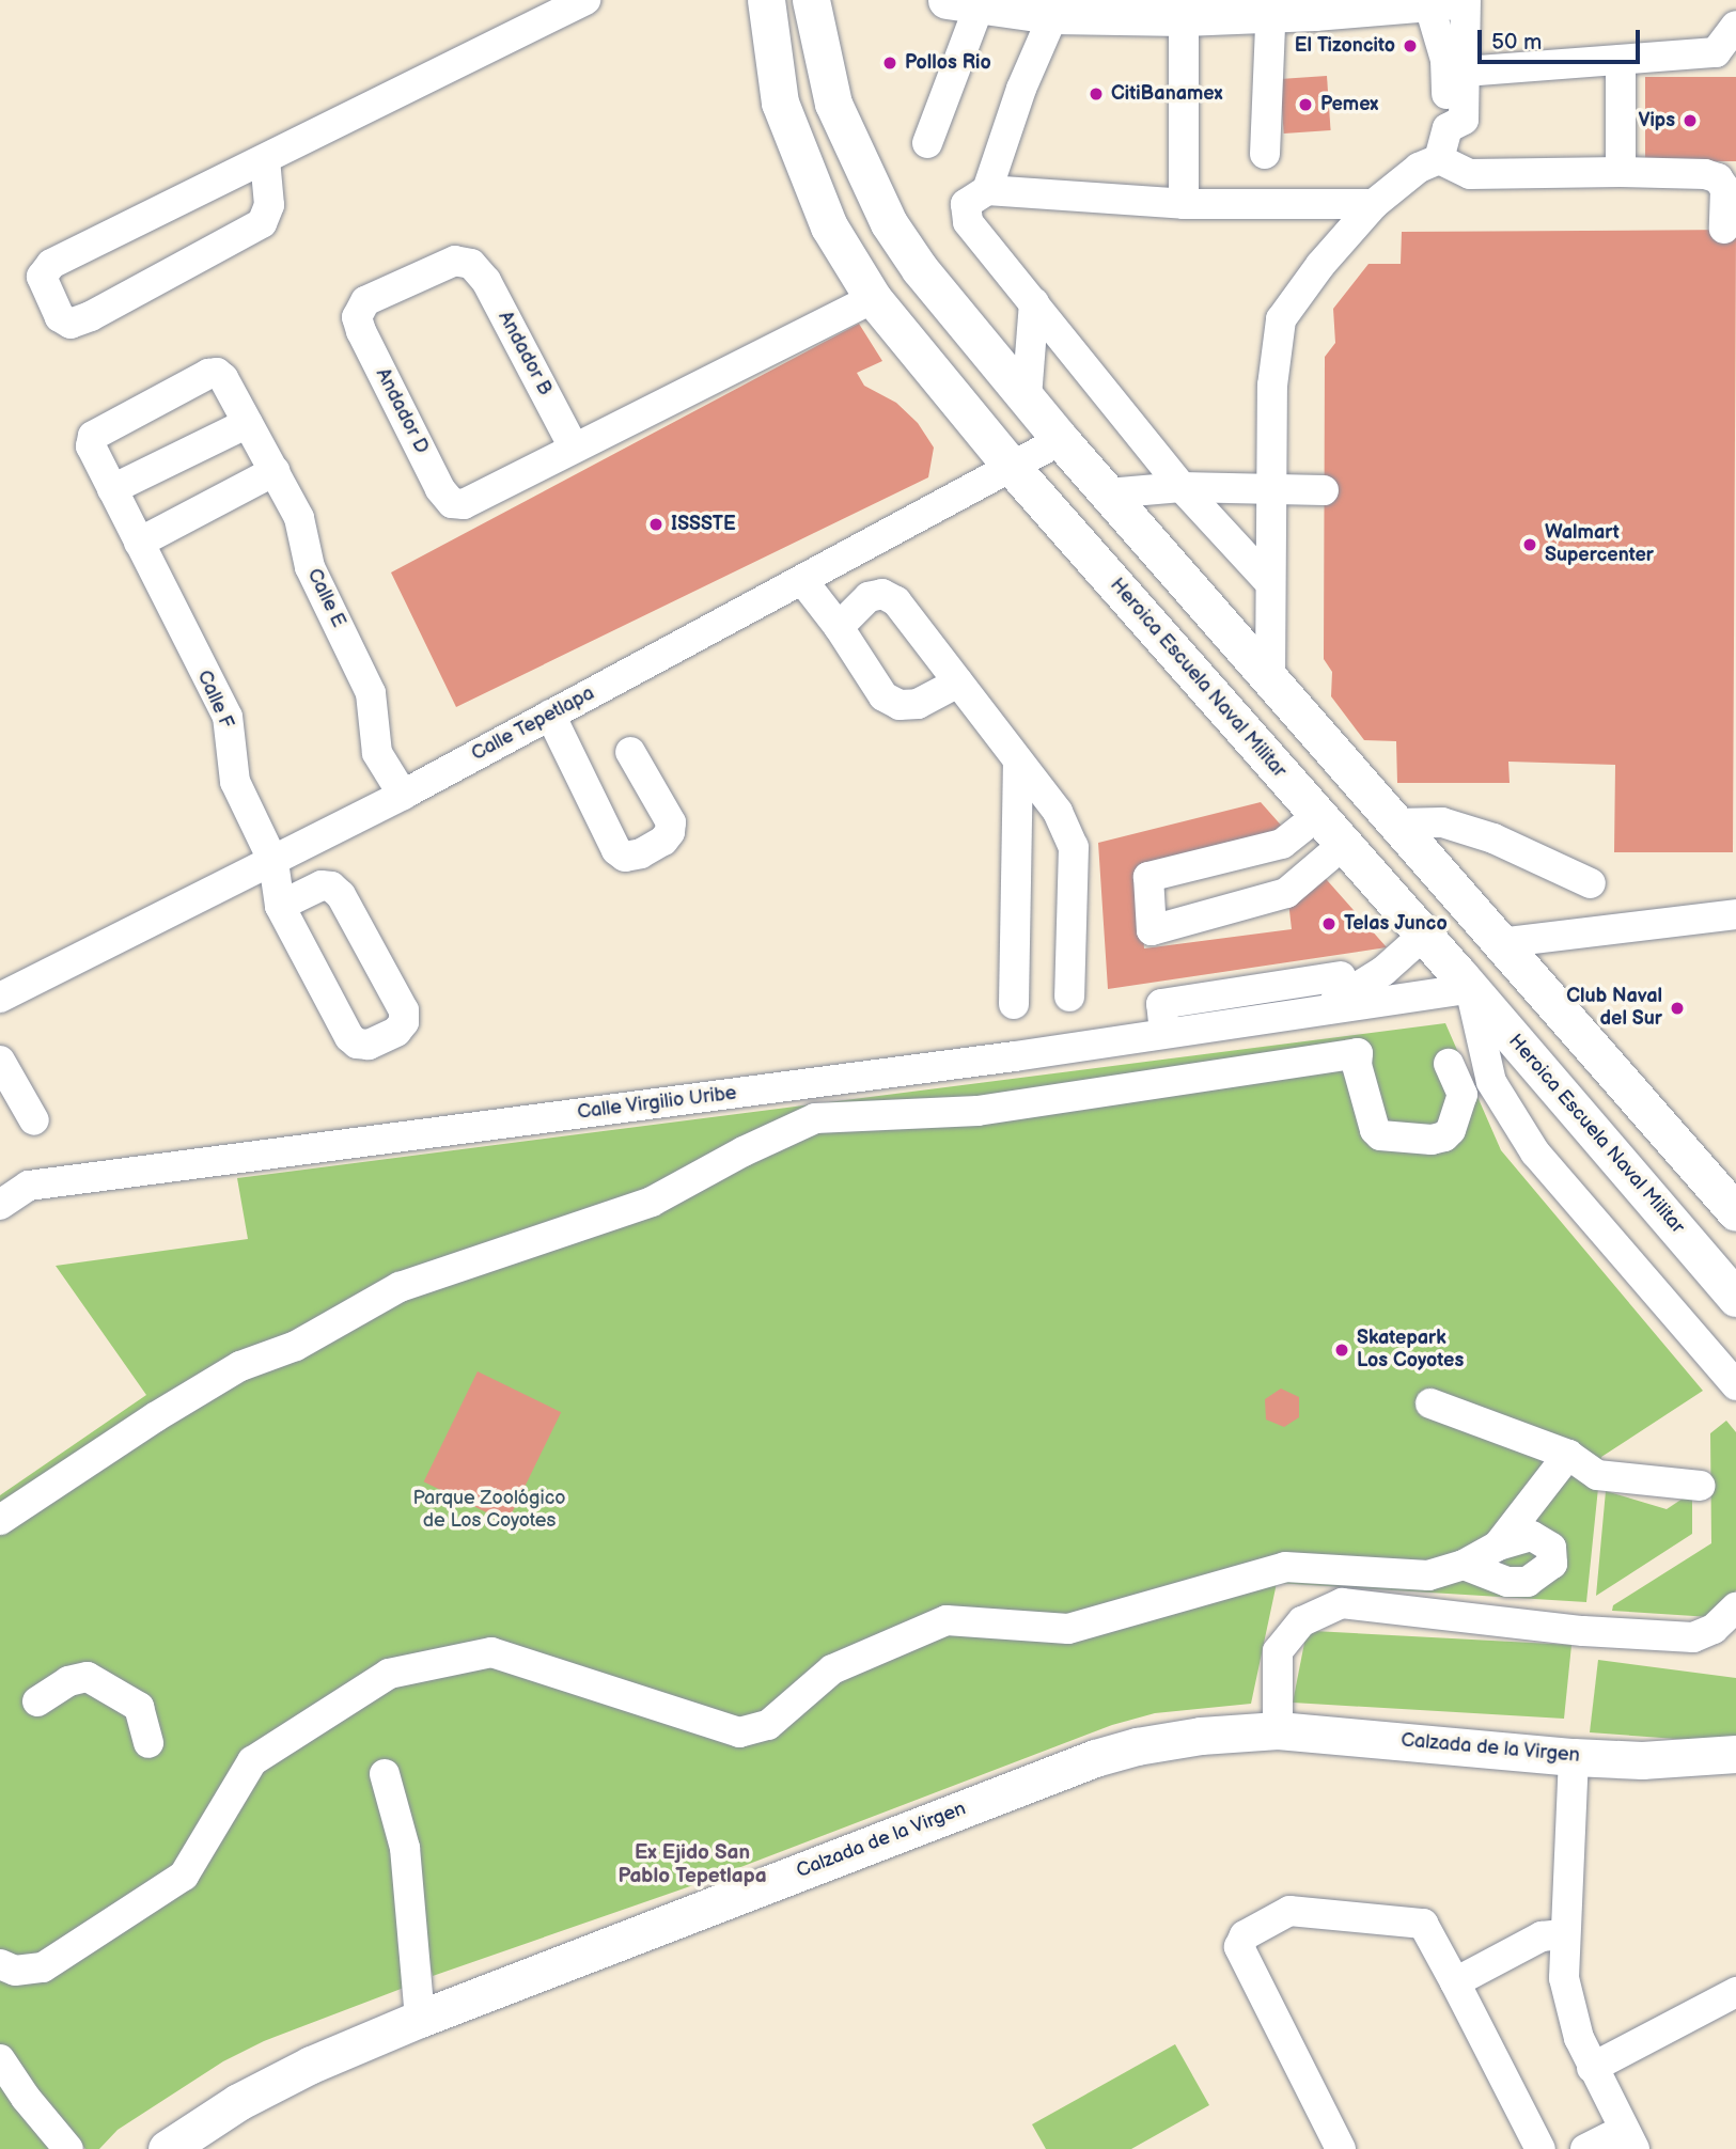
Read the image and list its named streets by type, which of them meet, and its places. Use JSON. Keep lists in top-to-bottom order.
{
  "streets": {
    "main road": ["Heroica Escuela Naval Militar", "Calzada de la Virgen"],
    "street": [
      "Andador B",
      "Andador D",
      "Calle E",
      "Calle F",
      "Calle Tepetlapa",
      "Calle Virgilio Uribe"
    ]
  },
  "crossings": [
    ["Andador B", "Andador D"],
    ["Calle E", "Calle F"],
    ["Calle E", "Calle Tepetlapa"],
    ["Heroica Escuela Naval Militar", "Calle Tepetlapa"],
    ["Heroica Escuela Naval Militar", "Calle Virgilio Uribe"],
    ["Calle F", "Calle Tepetlapa"]
  ],
  "districts": ["Ex Ejido San Pablo Tepetlapa"],
  "parks": ["Parque Zoológico de Los Coyotes"],
  "places": [
    "El Tizoncito",
    "Pollos Rio",
    "CitiBanamex",
    "Pemex",
    "Vips",
    "ISSSTE",
    "Walmart Supercenter",
    "Telas Junco",
    "Club Naval del Sur",
    "Skatepark Los Coyotes"
  ],
  "scale_bar": "50 m"
}
